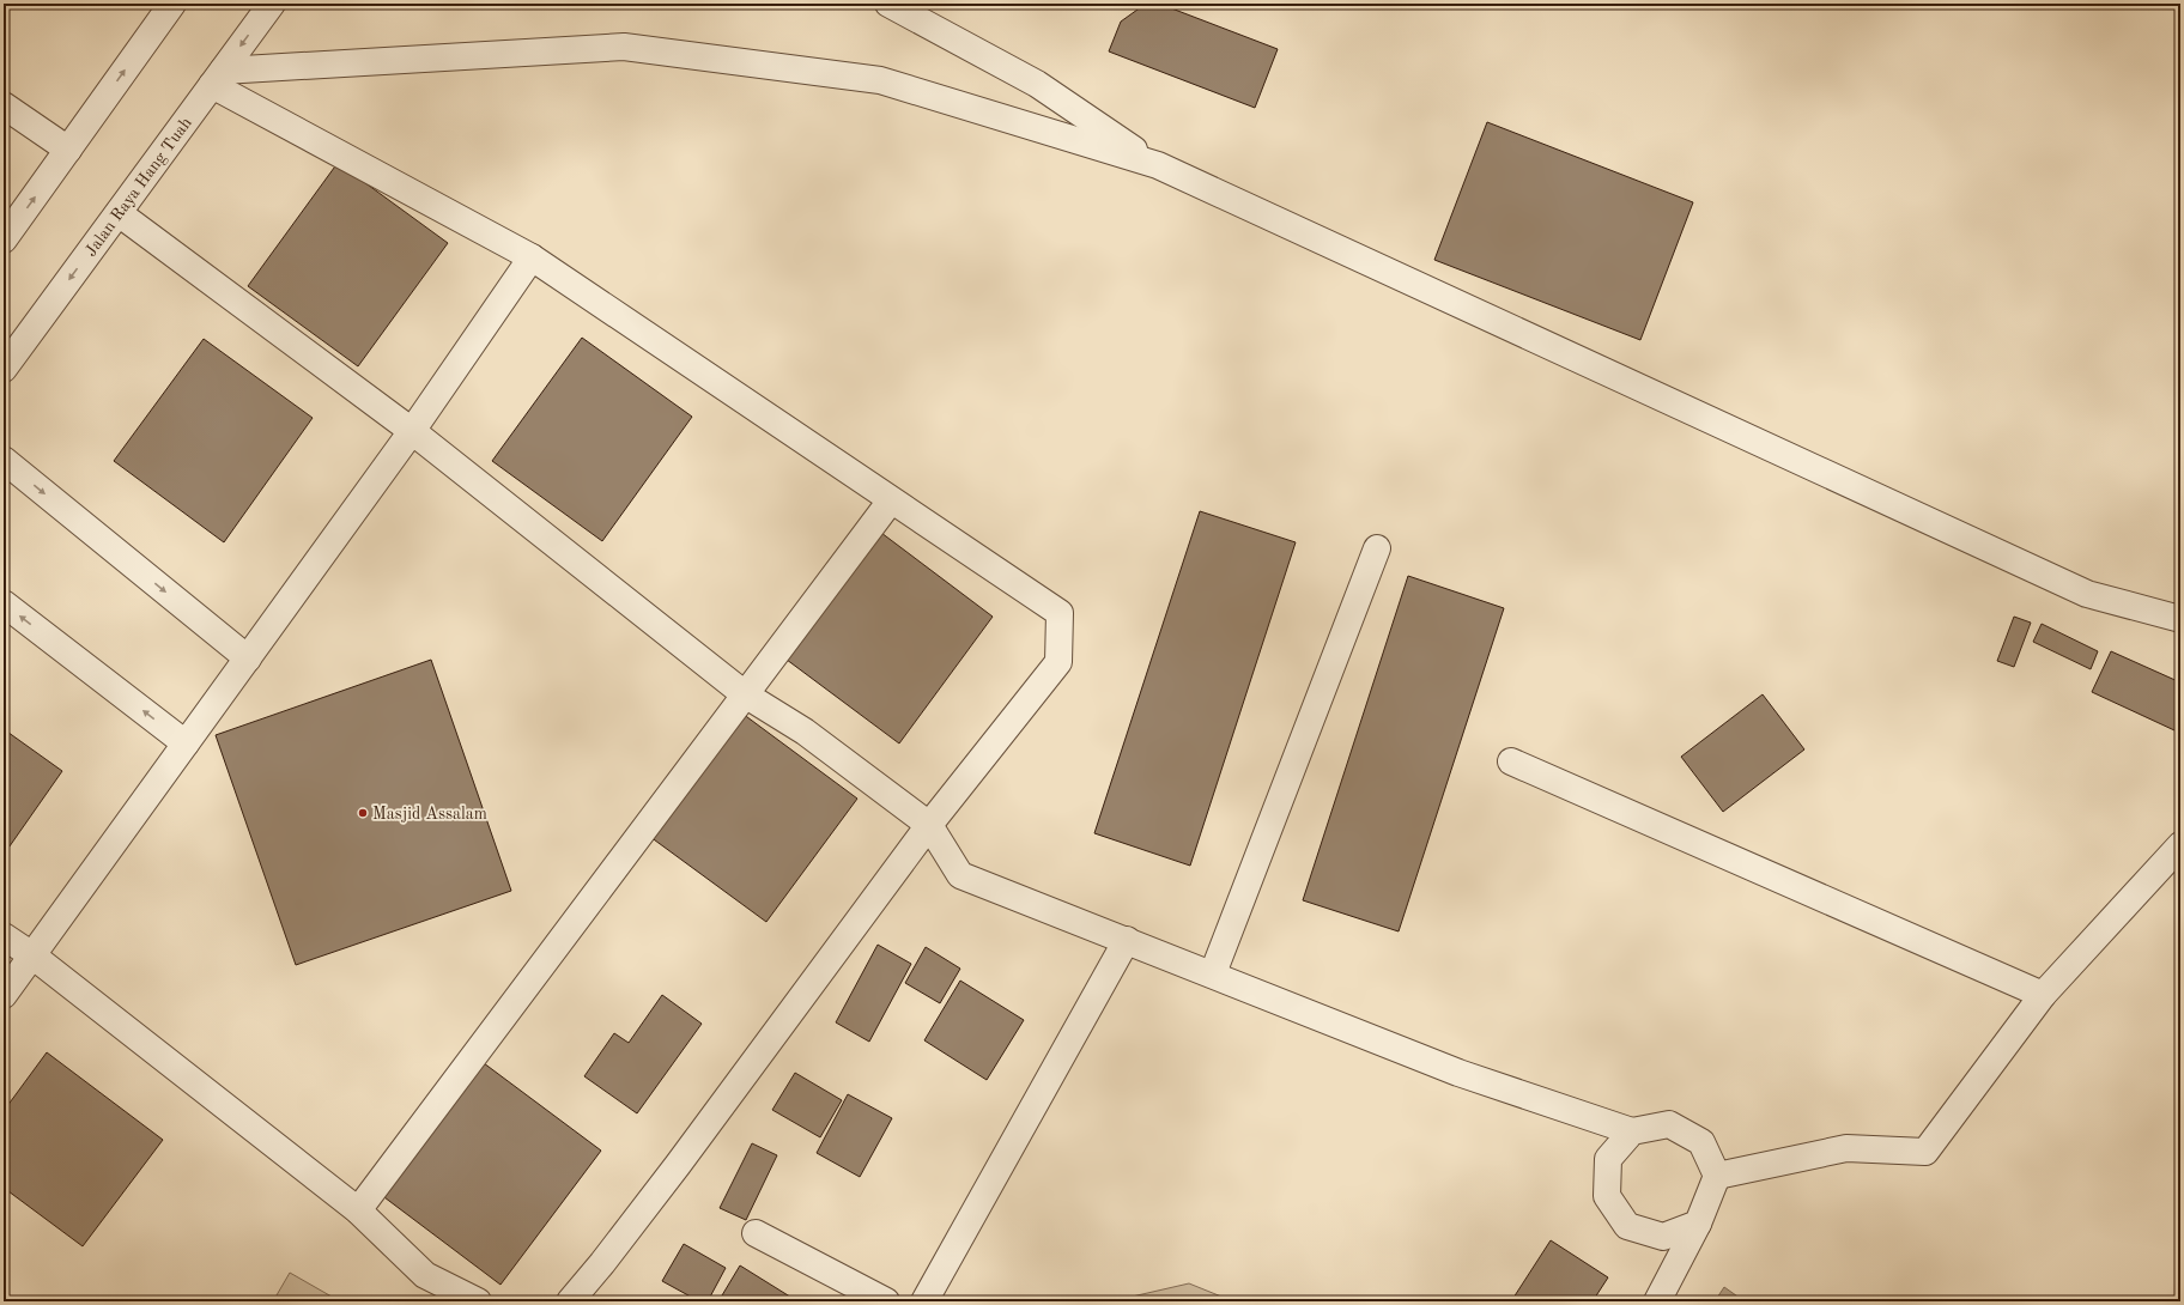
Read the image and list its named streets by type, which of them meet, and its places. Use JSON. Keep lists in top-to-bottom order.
{
  "streets": {
    "street": ["Jalan Raya Hang Tuah"]
  },
  "places": ["Masjid Assalam"]
}
